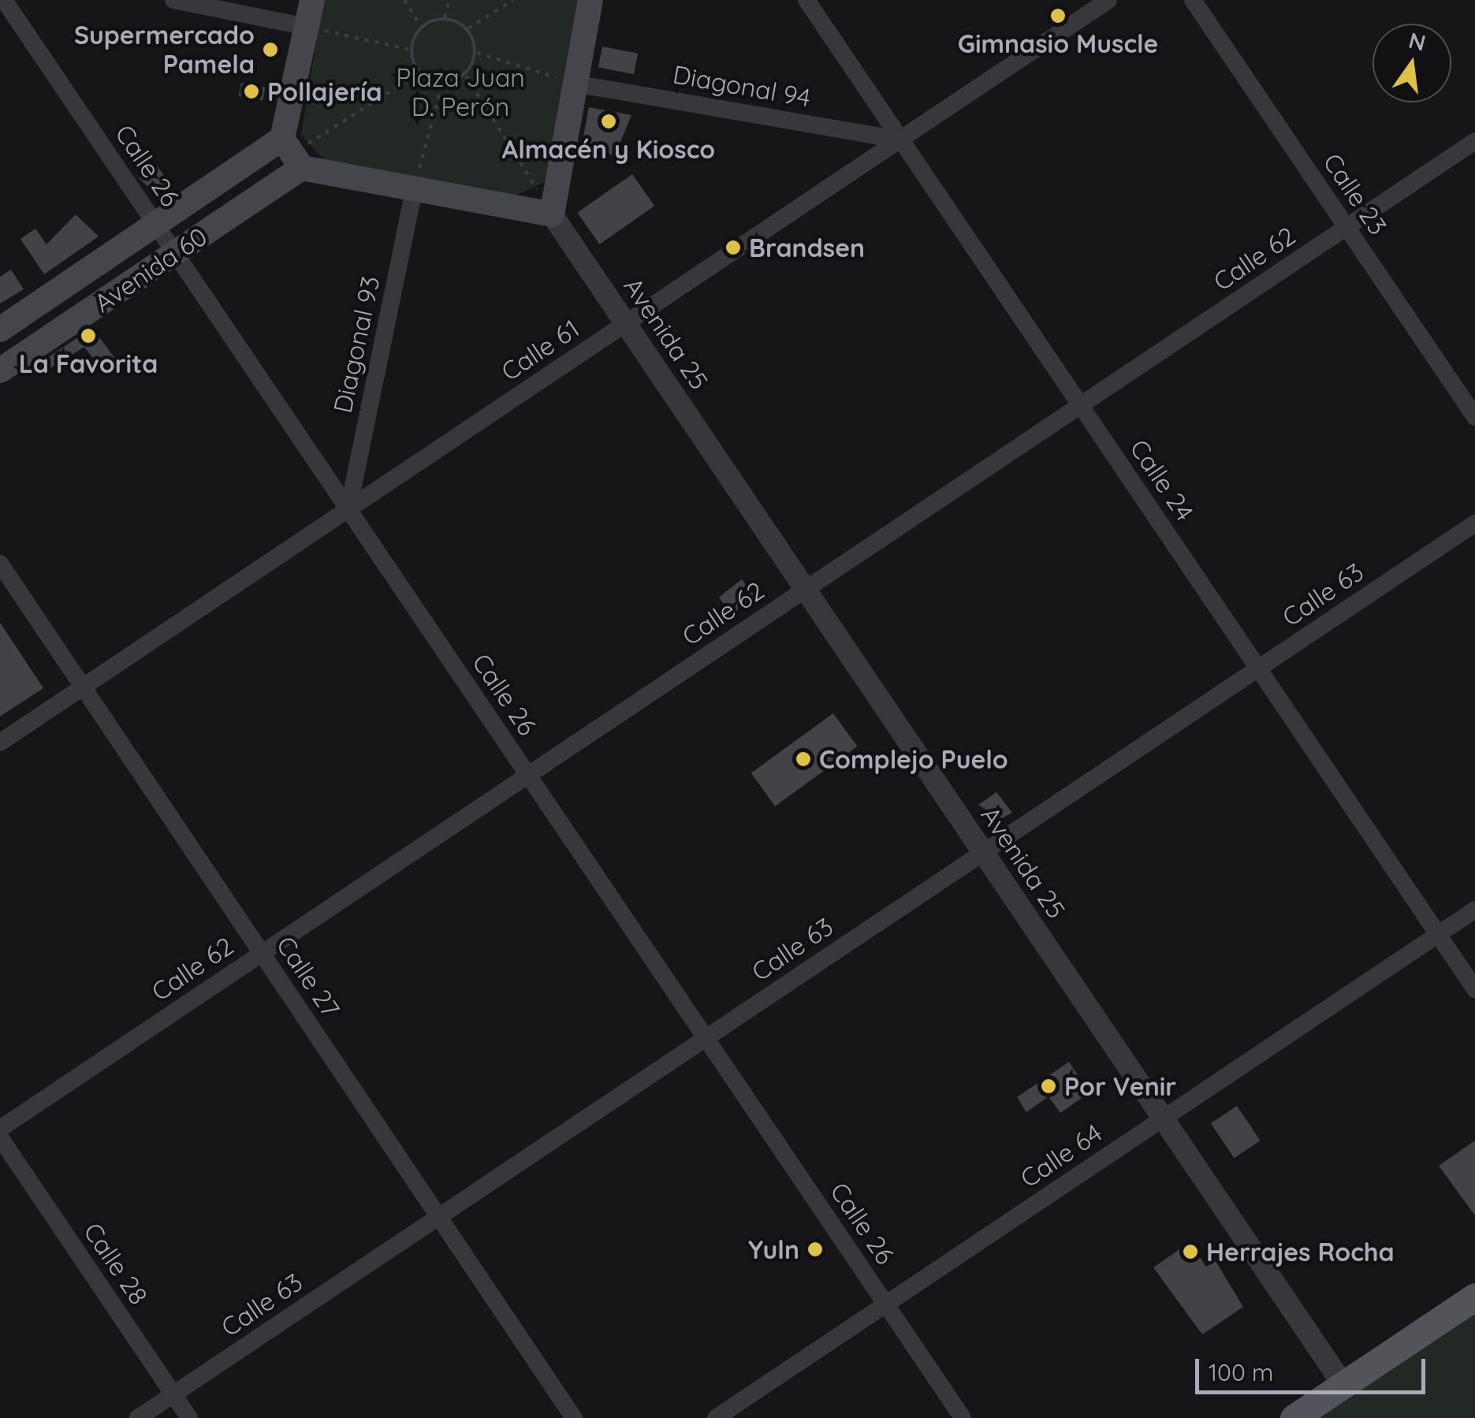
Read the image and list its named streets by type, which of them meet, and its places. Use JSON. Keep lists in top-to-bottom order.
{
  "streets": {
    "main road": ["Avenida 60"],
    "street": [
      "Diagonal 94",
      "Calle 26",
      "Calle 23",
      "Calle 62",
      "Avenida 25",
      "Diagonal 93",
      "Calle 61",
      "Calle 24",
      "Calle 63",
      "Calle 27",
      "Calle 64",
      "Calle 28"
    ]
  },
  "crossings": [
    ["Diagonal 94", "Calle 61"],
    ["Diagonal 94", "Calle 24"],
    ["Calle 26", "Calle 62"],
    ["Calle 26", "Avenida 60"],
    ["Calle 26", "Diagonal 93"],
    ["Calle 26", "Calle 61"],
    ["Calle 26", "Calle 63"],
    ["Calle 26", "Calle 64"],
    ["Calle 23", "Calle 62"],
    ["Calle 62", "Avenida 25"],
    ["Calle 62", "Calle 24"],
    ["Calle 62", "Calle 27"],
    ["Avenida 25", "Calle 61"],
    ["Avenida 25", "Calle 63"],
    ["Avenida 25", "Calle 64"],
    ["Diagonal 93", "Calle 61"],
    ["Calle 61", "Calle 24"],
    ["Calle 61", "Calle 27"],
    ["Calle 24", "Calle 63"],
    ["Calle 24", "Calle 64"],
    ["Calle 63", "Calle 27"],
    ["Calle 63", "Calle 28"]
  ],
  "parks": ["Plaza Juan D. Perón"],
  "places": [
    "Gimnasio Muscle",
    "Supermercado Pamela",
    "Pollajería",
    "Almacén y Kiosco",
    "Brandsen",
    "La Favorita",
    "Complejo Puelo",
    "Por Venir",
    "Yuln",
    "Herrajes Rocha"
  ],
  "scale_bar": "100 m",
  "north": "top"
}
